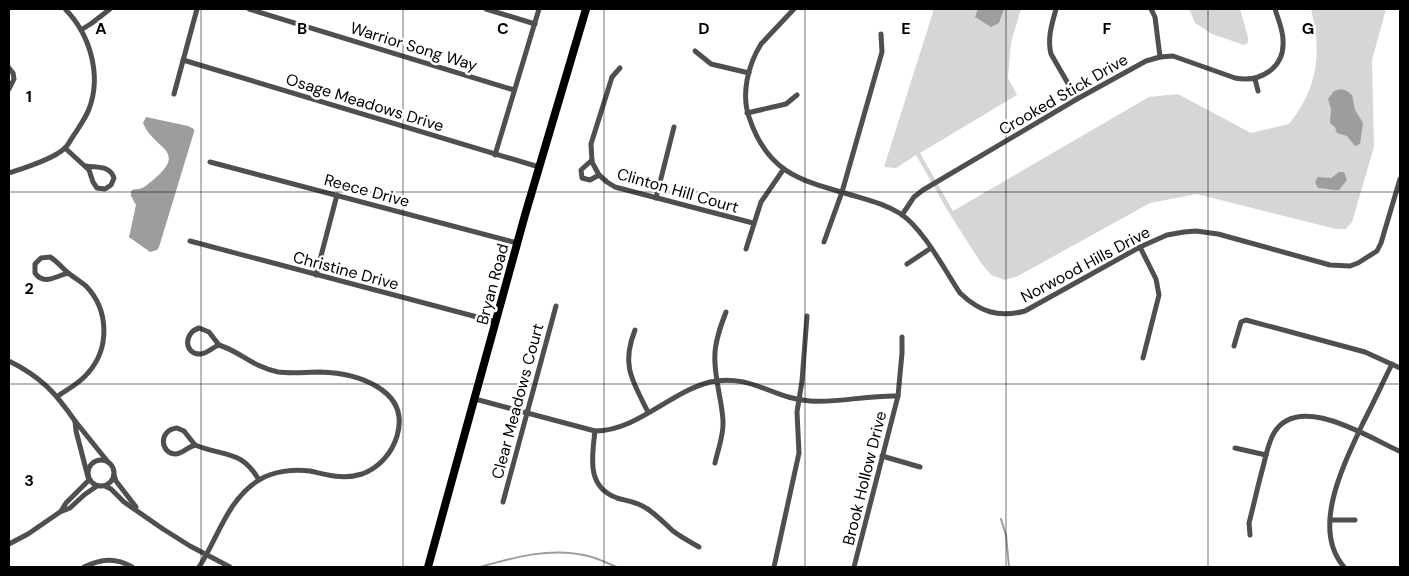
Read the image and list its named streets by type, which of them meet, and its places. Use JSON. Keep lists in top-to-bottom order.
{
  "streets": {
    "main road": ["Bryan Road"],
    "street": [
      "Warrior Song Way",
      "Crooked Stick Drive",
      "Osage Meadows Drive",
      "Reece Drive",
      "Clinton Hill Court",
      "Norwood Hills Drive",
      "Christine Drive",
      "Clear Meadows Court",
      "Brook Hollow Drive"
    ]
  },
  "crossings": [
    ["Crooked Stick Drive", "Norwood Hills Drive"],
    ["Osage Meadows Drive", "Bryan Road"],
    ["Reece Drive", "Bryan Road"],
    ["Christine Drive", "Bryan Road"]
  ],
  "grid": {
    "columns": [
      "A",
      "B",
      "C",
      "D",
      "E",
      "F",
      "G"
    ],
    "rows": ["1", "2", "3"]
  }
}
